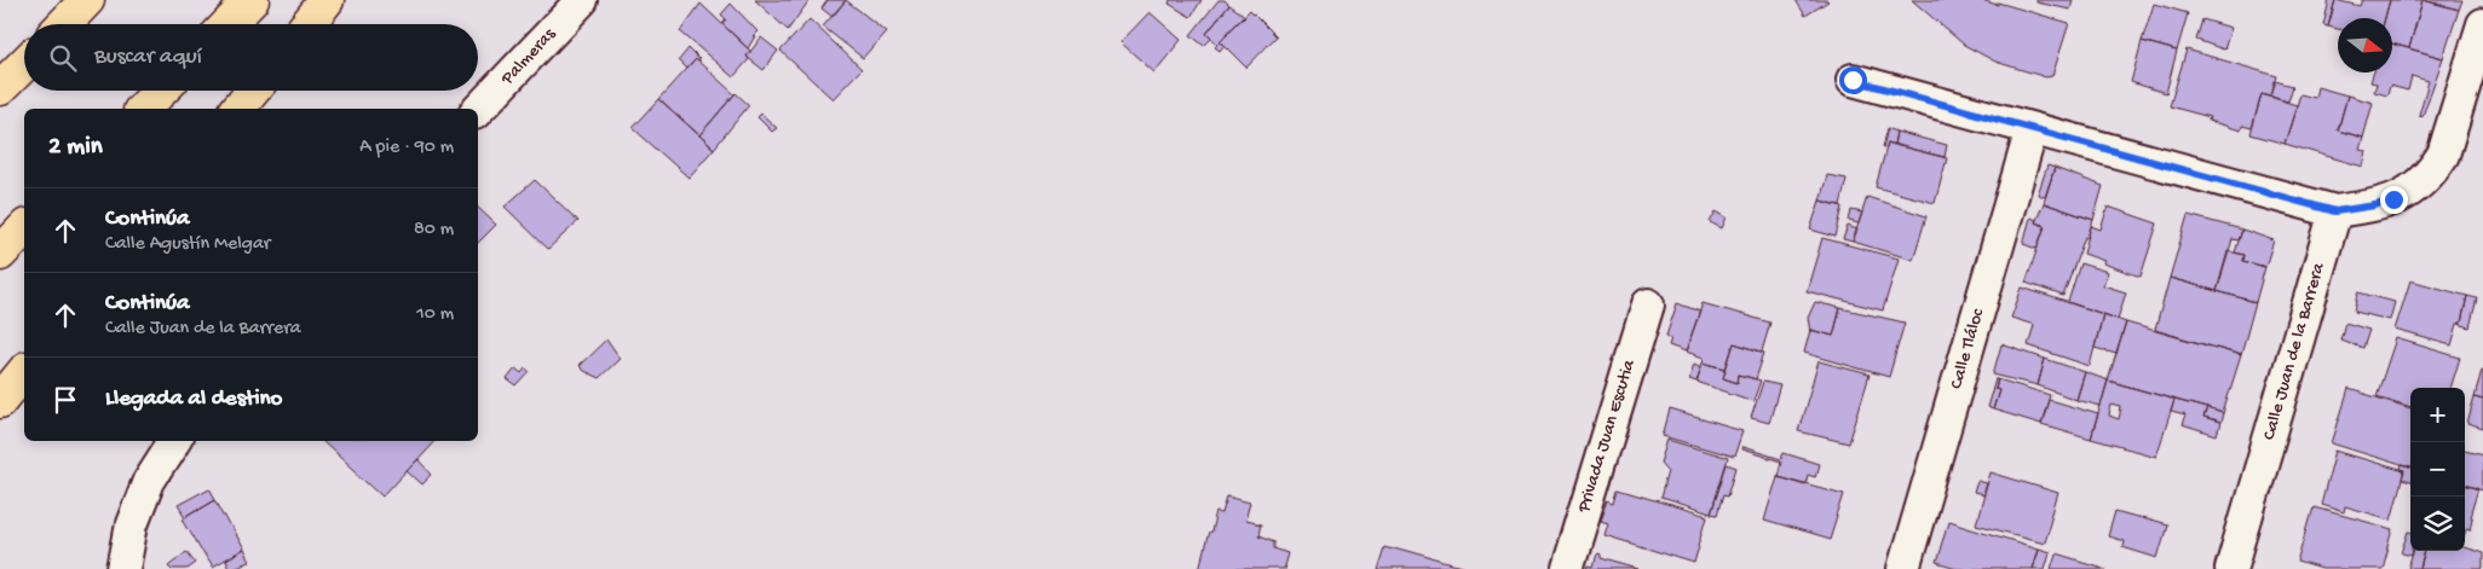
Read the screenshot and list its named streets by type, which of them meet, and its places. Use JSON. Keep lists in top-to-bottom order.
{
  "streets": {
    "street": [
      "Palmeras",
      "Calle Tláloc",
      "Calle Juan de la Barrera",
      "Privada Juan Escutia"
    ]
  },
  "north": "right",
  "page": {
    "search": "Buscar aquí",
    "heading": ["2 min", "A pie · 90 m"],
    "list": [
      ["Continúa", "Calle Agustín Melgar", "80 m"],
      ["Continúa", "Calle Juan de la Barrera", "10 m"],
      "Llegada al destino"
    ],
    "map_buttons": ["+", "−"]
  }
}
